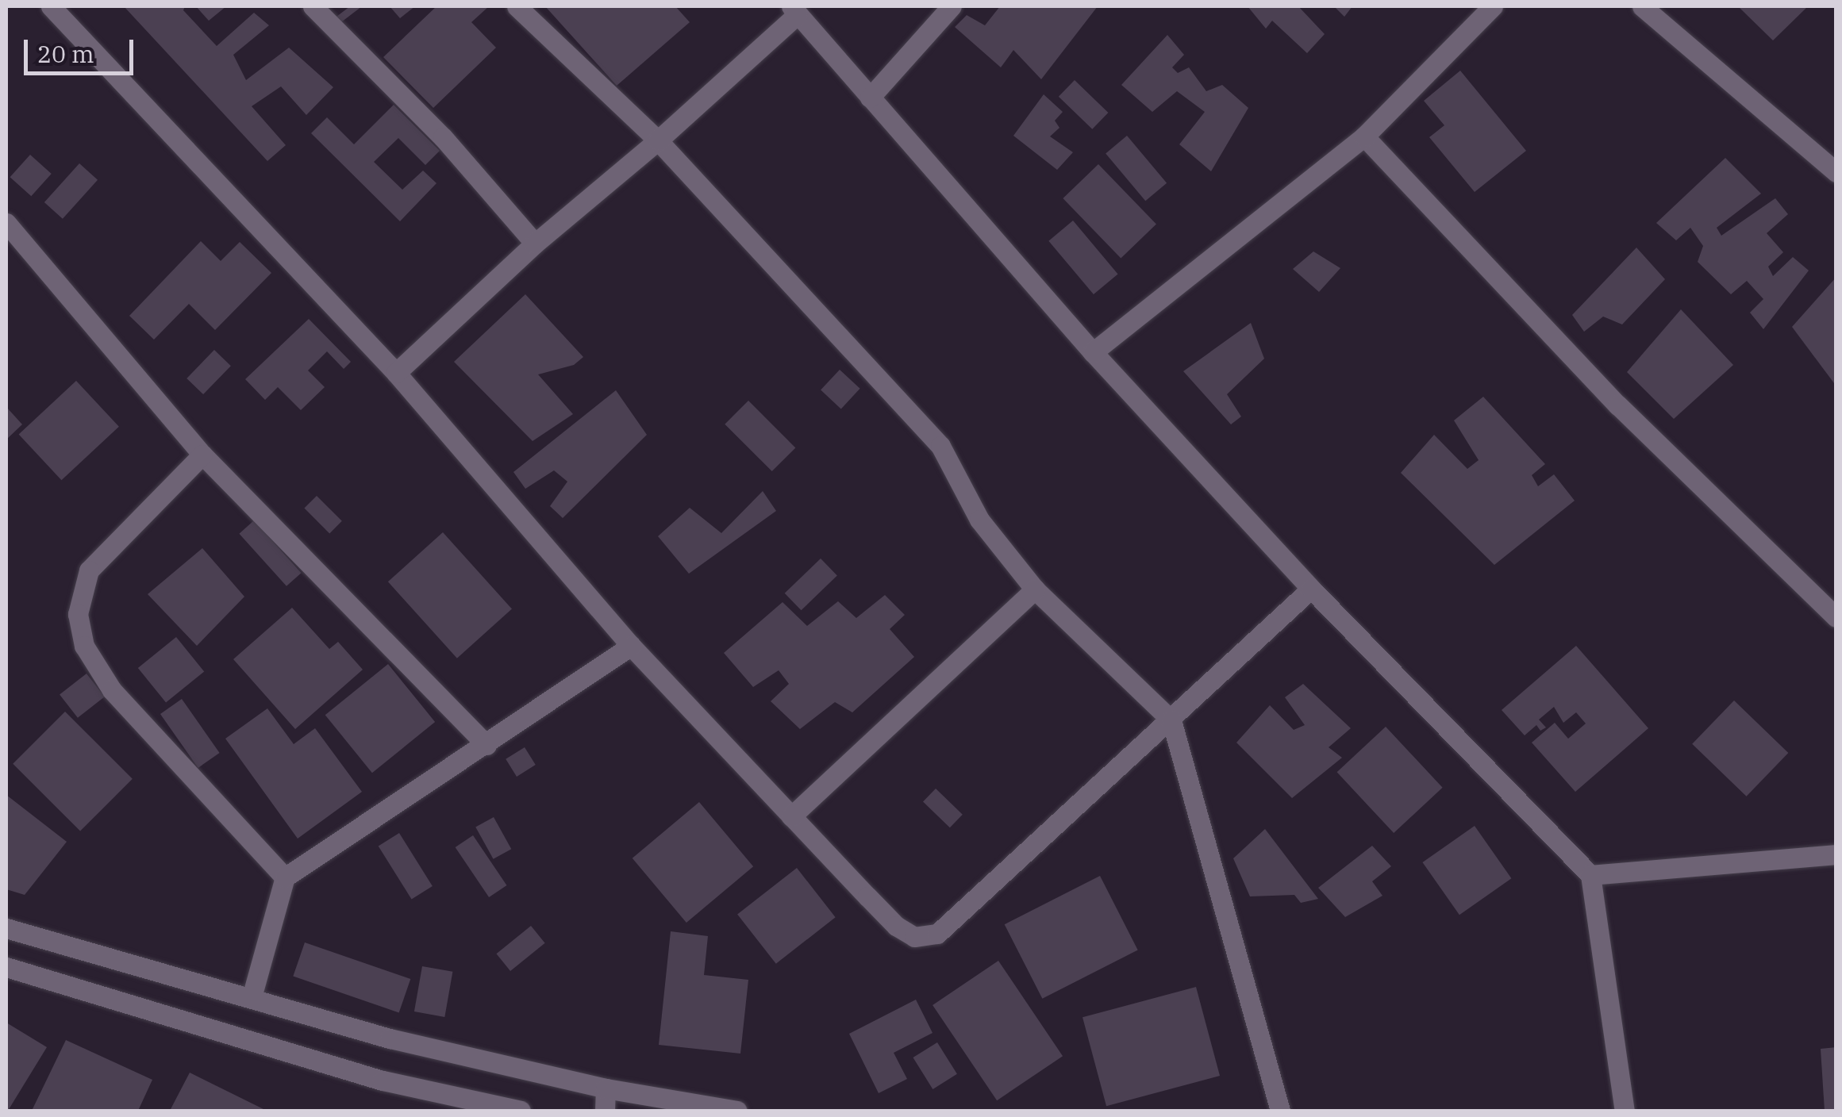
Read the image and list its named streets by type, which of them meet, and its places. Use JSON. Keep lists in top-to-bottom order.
{
  "scale_bar": "20 m"
}
